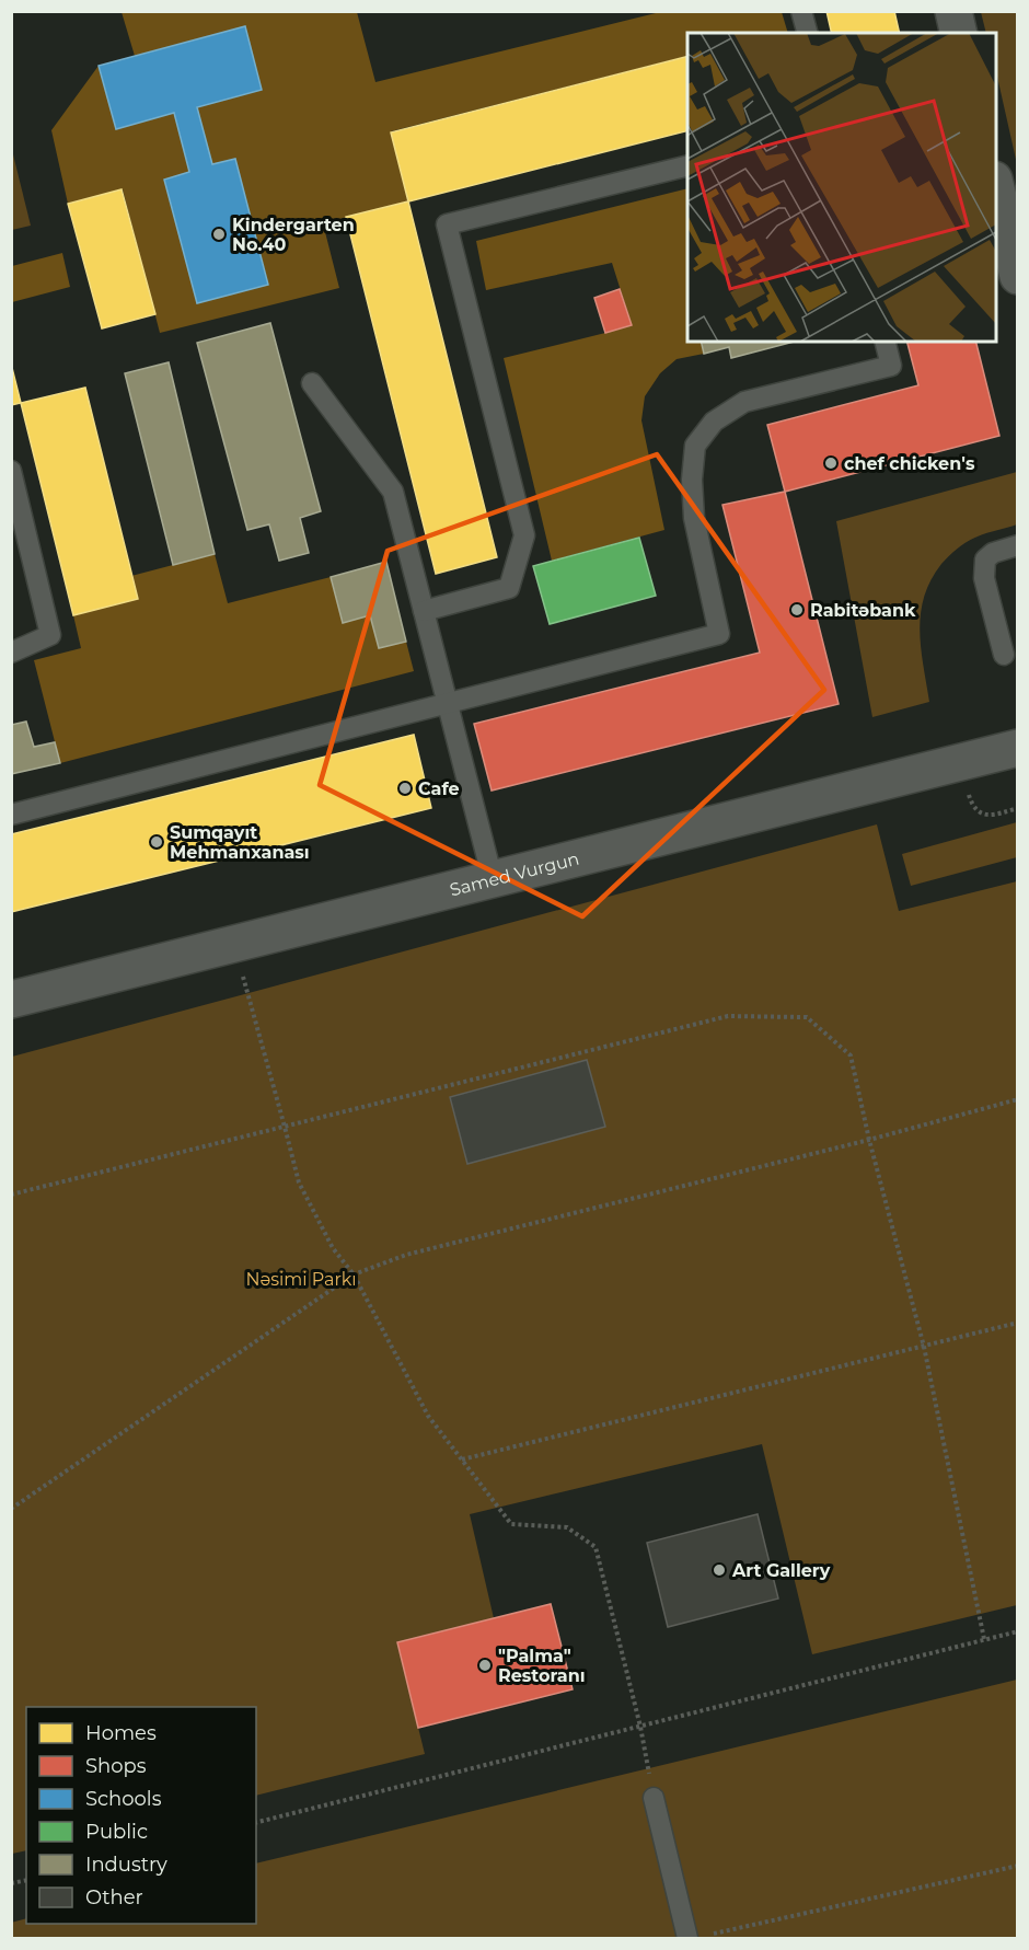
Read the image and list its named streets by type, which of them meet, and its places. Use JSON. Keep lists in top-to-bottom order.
{
  "streets": {
    "main road": ["Samed Vurgun"]
  },
  "parks": ["Nəsimi Parkı"],
  "places": [
    "Kindergarten No.40",
    "chef chicken's",
    "Rabitəbank",
    "Cafe",
    "Sumqayıt Mehmanxanası",
    "Art Gallery",
    "\"Palma\" Restoranı"
  ],
  "legend": [
    "Homes",
    "Shops",
    "Schools",
    "Public",
    "Industry",
    "Other"
  ]
}
